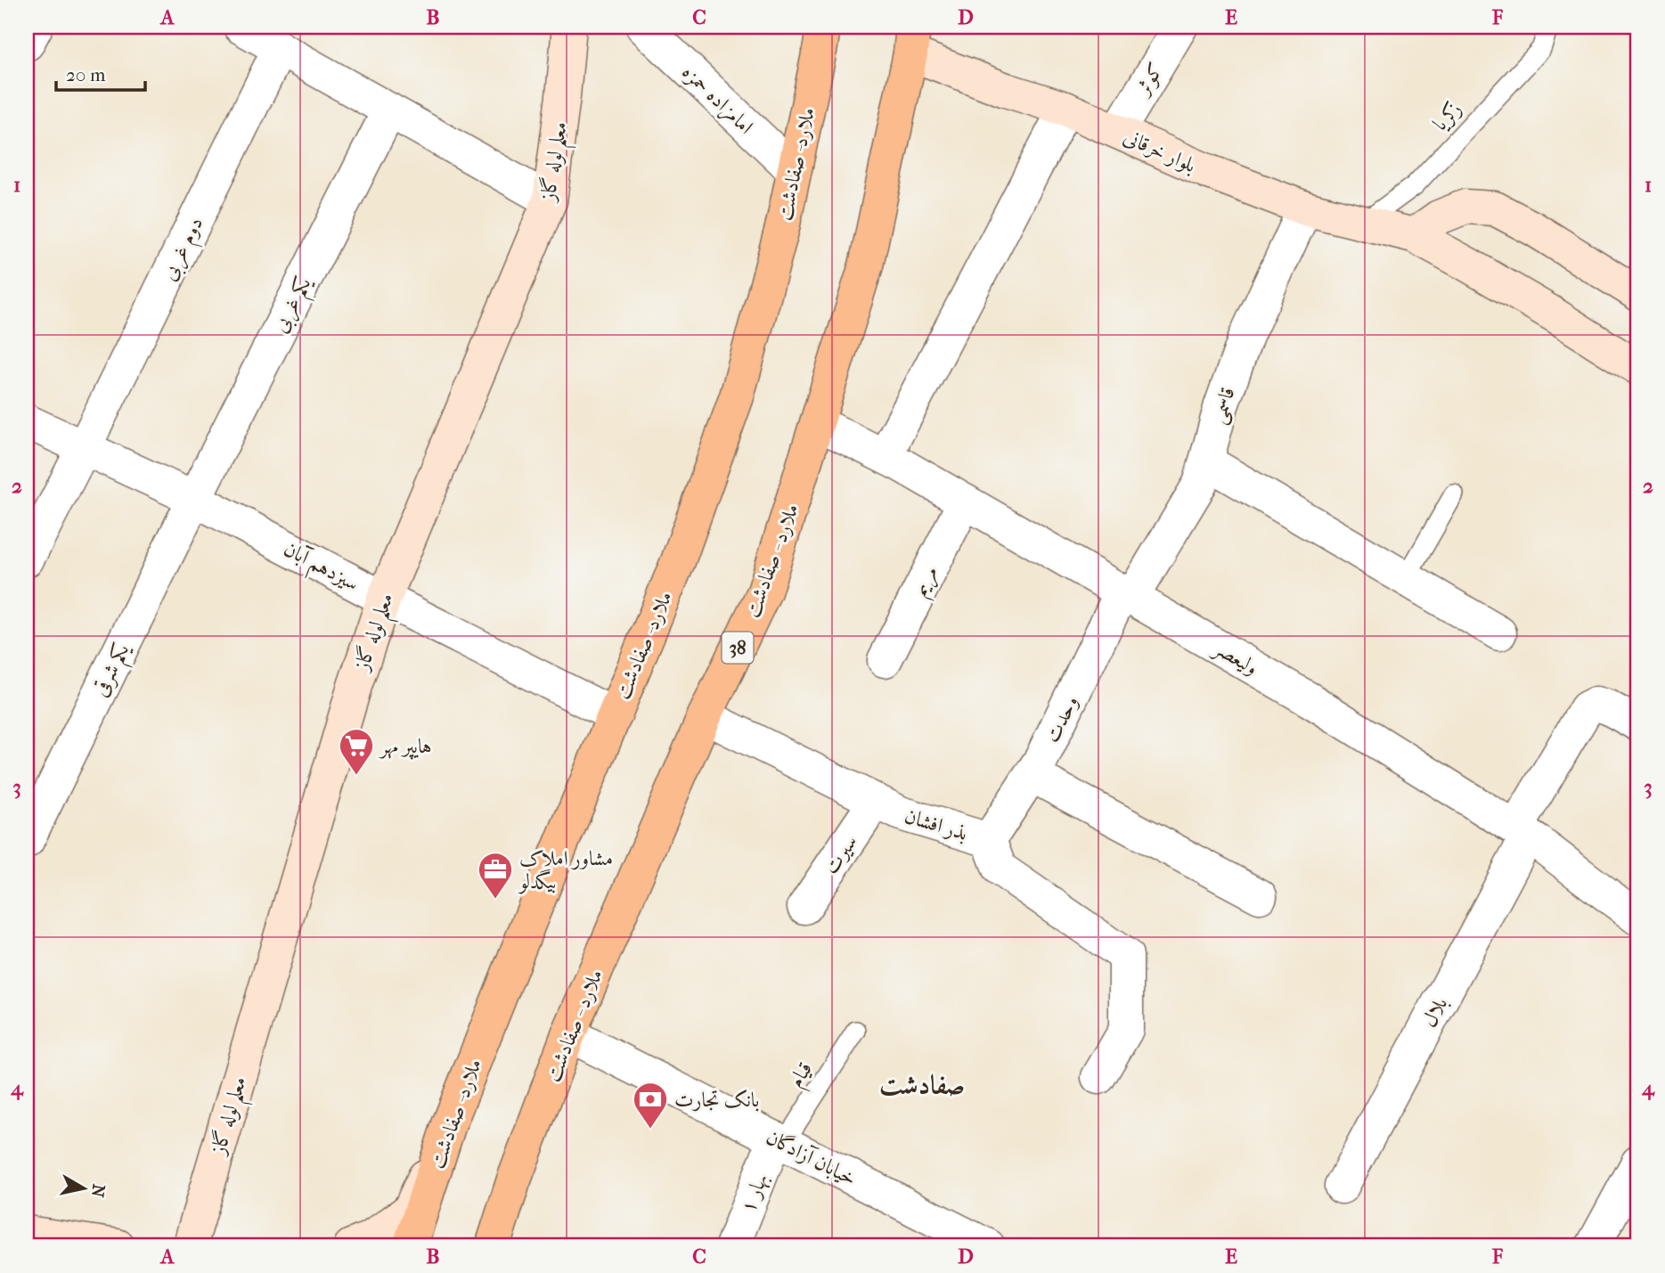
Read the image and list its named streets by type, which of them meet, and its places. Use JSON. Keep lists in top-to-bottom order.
{
  "streets": {
    "highway": ["ملارد- صفادشت", "ملارد - صفادشت", "38"],
    "street": [
      "کوثر",
      "امامزاده حمزه",
      "بلوار خرقانی",
      "معلم لوله گاز",
      "دوم غربی",
      "یکم غربی",
      "قاسمی",
      "سیزدهم آبان",
      "مریم",
      "ولیعصر",
      "یکم شرقی",
      "وحدت",
      "بذر افشان",
      "سیرت",
      "بلال",
      "خیابان آزادگان",
      "بهار ۱"
    ],
    "lane": ["زکریا", "قیام"]
  },
  "crossings": [
    ["کوثر", "بلوار خرقانی"],
    ["امامزاده حمزه", "ملارد- صفادشت"],
    ["زکریا", "بلوار خرقانی"],
    ["بلوار خرقانی", "قاسمی"],
    ["بلوار خرقانی", "ملارد - صفادشت"],
    ["معلم لوله گاز", "سیزدهم آبان"],
    ["ملارد- صفادشت", "سیزدهم آبان"],
    ["دوم غربی", "سیزدهم آبان"],
    ["یکم غربی", "سیزدهم آبان"],
    ["یکم غربی", "یکم شرقی"],
    ["قاسمی", "ولیعصر"],
    ["قاسمی", "وحدت"],
    ["ملارد - صفادشت", "ولیعصر"],
    ["ملارد - صفادشت", "بذر افشان"],
    ["ملارد - صفادشت", "خیابان آزادگان"],
    ["سیزدهم آبان", "یکم شرقی"],
    ["مریم", "ولیعصر"],
    ["ولیعصر", "وحدت"],
    ["ولیعصر", "بلال"],
    ["وحدت", "بذر افشان"],
    ["بذر افشان", "سیرت"],
    ["قیام", "خیابان آزادگان"],
    ["قیام", "بهار ۱"],
    ["خیابان آزادگان", "بهار ۱"]
  ],
  "districts": ["صفادشت"],
  "places": {
    "supermarket": ["هایپر مهر"],
    "office": ["مشاور املاک بیگدلو"],
    "bank": ["بانک تجارت"]
  },
  "scale_bar": "20 m",
  "north": "right",
  "grid": {
    "columns": [
      "A",
      "B",
      "C",
      "D",
      "E",
      "F"
    ],
    "rows": [
      "1",
      "2",
      "3",
      "4"
    ]
  }
}
